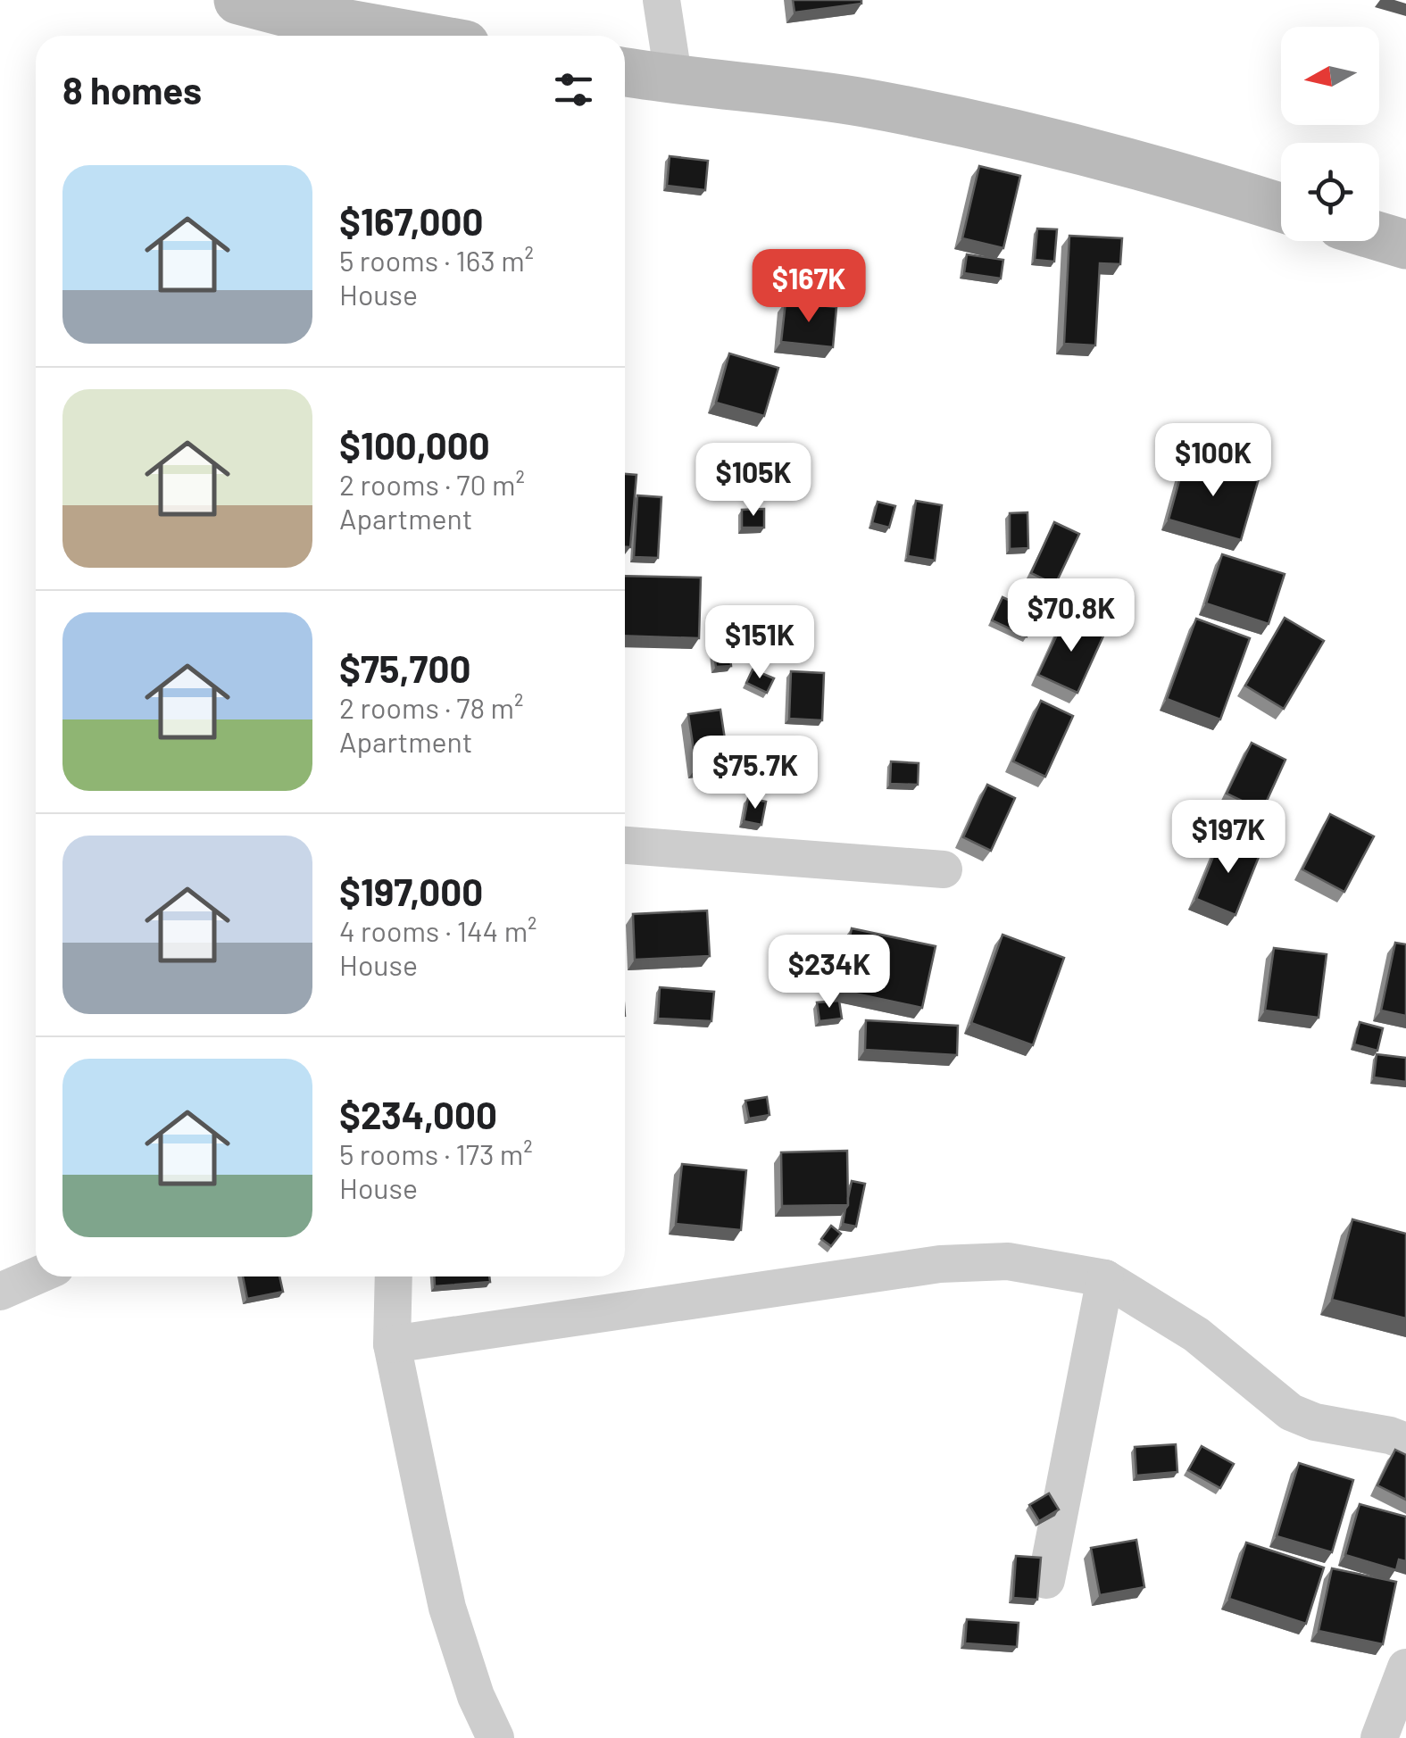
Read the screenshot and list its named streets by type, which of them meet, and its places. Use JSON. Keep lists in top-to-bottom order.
{
  "north": "left",
  "page": {
    "heading": "8 homes",
    "list": [
      {
        "name": "$167,000",
        "note": "5 rooms · 163 m² · House"
      },
      {
        "name": "$100,000",
        "note": "2 rooms · 70 m² · Apartment"
      },
      {
        "name": "$75,700",
        "note": "2 rooms · 78 m² · Apartment"
      },
      {
        "name": "$197,000",
        "note": "4 rooms · 144 m² · House"
      },
      {
        "name": "$234,000",
        "note": "5 rooms · 173 m² · House"
      }
    ],
    "price": [
      "$167K",
      "$100K",
      "$105K",
      "$70.8K",
      "$151K",
      "$75.7K",
      "$197K",
      "$234K"
    ]
  }
}
